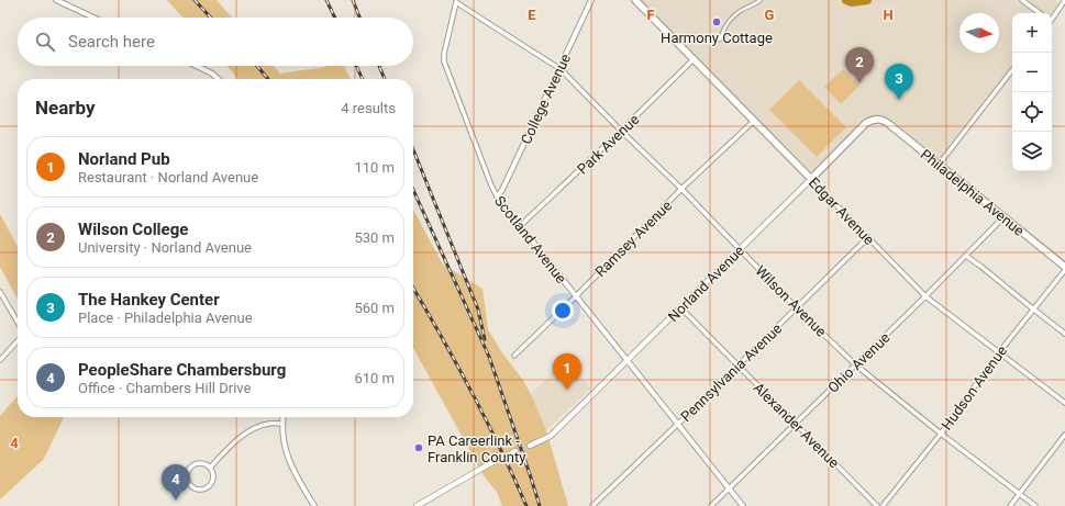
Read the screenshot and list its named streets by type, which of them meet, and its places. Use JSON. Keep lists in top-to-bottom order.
{
  "streets": {
    "main road": ["Philadelphia Avenue", "Edgar Avenue", "Norland Avenue"],
    "street": [
      "College Avenue",
      "Park Avenue",
      "Ramsey Avenue",
      "Scotland Avenue",
      "Wilson Avenue",
      "Ohio Avenue",
      "Pennsylvania Avenue",
      "Hudson Avenue",
      "Alexander Avenue"
    ]
  },
  "crossings": [
    ["College Avenue", "Scotland Avenue"],
    ["College Avenue", "Wilson Avenue"],
    ["Park Avenue", "Edgar Avenue"],
    ["Park Avenue", "Scotland Avenue"],
    ["Park Avenue", "Wilson Avenue"],
    ["Philadelphia Avenue", "Norland Avenue"],
    ["Philadelphia Avenue", "Ohio Avenue"],
    ["Edgar Avenue", "Ramsey Avenue"],
    ["Edgar Avenue", "Norland Avenue"],
    ["Edgar Avenue", "Ohio Avenue"],
    ["Edgar Avenue", "Pennsylvania Avenue"],
    ["Edgar Avenue", "Hudson Avenue"],
    ["Ramsey Avenue", "Scotland Avenue"],
    ["Ramsey Avenue", "Wilson Avenue"],
    ["Scotland Avenue", "Norland Avenue"],
    ["Scotland Avenue", "Wilson Avenue"],
    ["Scotland Avenue", "Ohio Avenue"],
    ["Scotland Avenue", "Pennsylvania Avenue"],
    ["Norland Avenue", "Wilson Avenue"],
    ["Norland Avenue", "Alexander Avenue"],
    ["Wilson Avenue", "Ohio Avenue"],
    ["Wilson Avenue", "Pennsylvania Avenue"],
    ["Wilson Avenue", "Hudson Avenue"],
    ["Ohio Avenue", "Alexander Avenue"],
    ["Pennsylvania Avenue", "Alexander Avenue"]
  ],
  "places": ["Harmony Cottage", "PA Careerlink - Franklin County"],
  "north": "right",
  "page": {
    "map_buttons": ["+", "−"],
    "search": "Search here",
    "pins": [
      "2",
      "3",
      "1",
      "4"
    ],
    "heading": ["Nearby", "4 results"],
    "list": [
      {
        "mark": "1",
        "name": "Norland Pub",
        "note": "Restaurant · Norland Avenue",
        "value": "110 m"
      },
      {
        "mark": "2",
        "name": "Wilson College",
        "note": "University · Norland Avenue",
        "value": "530 m"
      },
      {
        "mark": "3",
        "name": "The Hankey Center",
        "note": "Place · Philadelphia Avenue",
        "value": "560 m"
      },
      {
        "mark": "4",
        "name": "PeopleShare Chambersburg",
        "note": "Office · Chambers Hill Drive",
        "value": "610 m"
      }
    ]
  },
  "grid": {
    "columns": [
      "E",
      "F",
      "G",
      "H"
    ],
    "rows": ["4"]
  }
}
